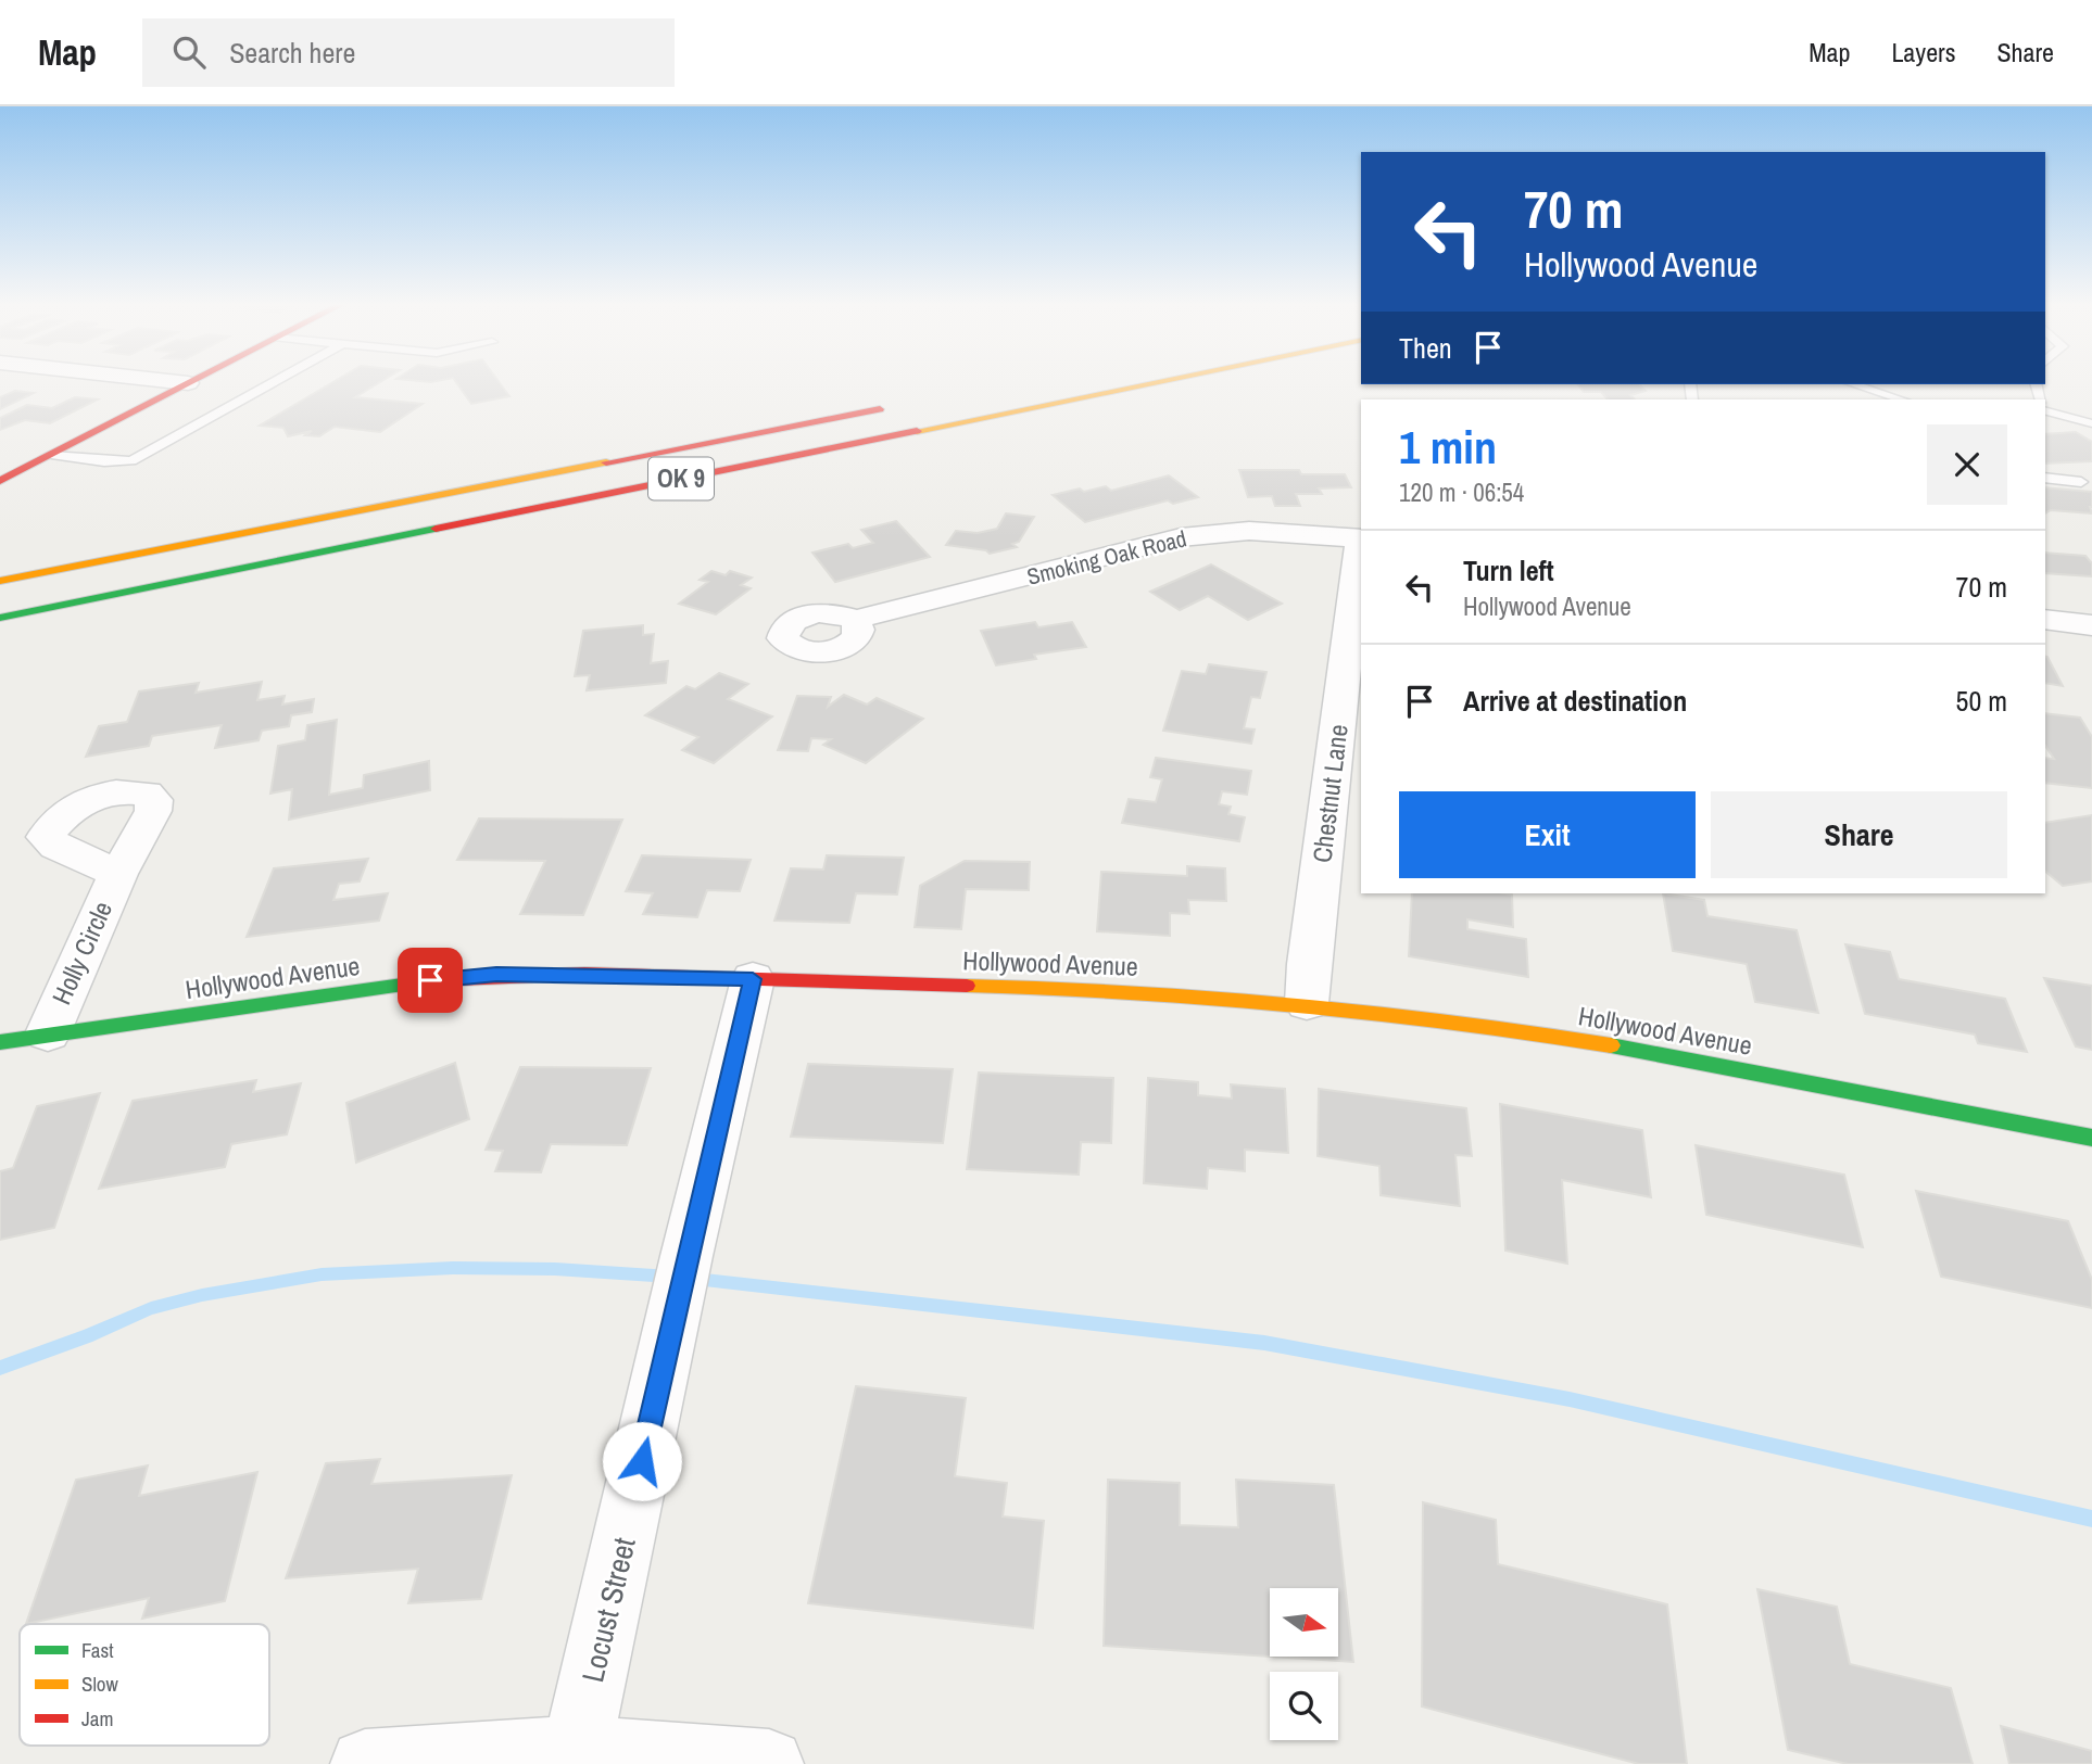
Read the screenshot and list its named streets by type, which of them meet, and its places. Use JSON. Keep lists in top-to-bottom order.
{
  "streets": {
    "main road": ["OK 9", "Hollywood Avenue"],
    "street": [
      "Smoking Oak Road",
      "Chestnut Lane",
      "Holly Circle",
      "Locust Street"
    ]
  },
  "crossings": [
    ["Smoking Oak Road", "Chestnut Lane"],
    ["Chestnut Lane", "Hollywood Avenue"],
    ["Holly Circle", "Hollywood Avenue"],
    ["Hollywood Avenue", "Locust Street"]
  ],
  "legend": ["Fast", "Slow", "Jam"],
  "north": "right",
  "page": {
    "header": "Map",
    "search": "Search here",
    "nav": ["Map", "Layers", "Share"],
    "turn": ["70 m", "Hollywood Avenue"],
    "then": "Then",
    "heading": ["1 min", "120 m · 06:54"],
    "list": [
      {
        "name": "Turn left",
        "note": "Hollywood Avenue",
        "value": "70 m"
      },
      {
        "name": "Arrive at destination",
        "value": "50 m"
      }
    ],
    "buttons": ["Exit", "Share"]
  }
}
